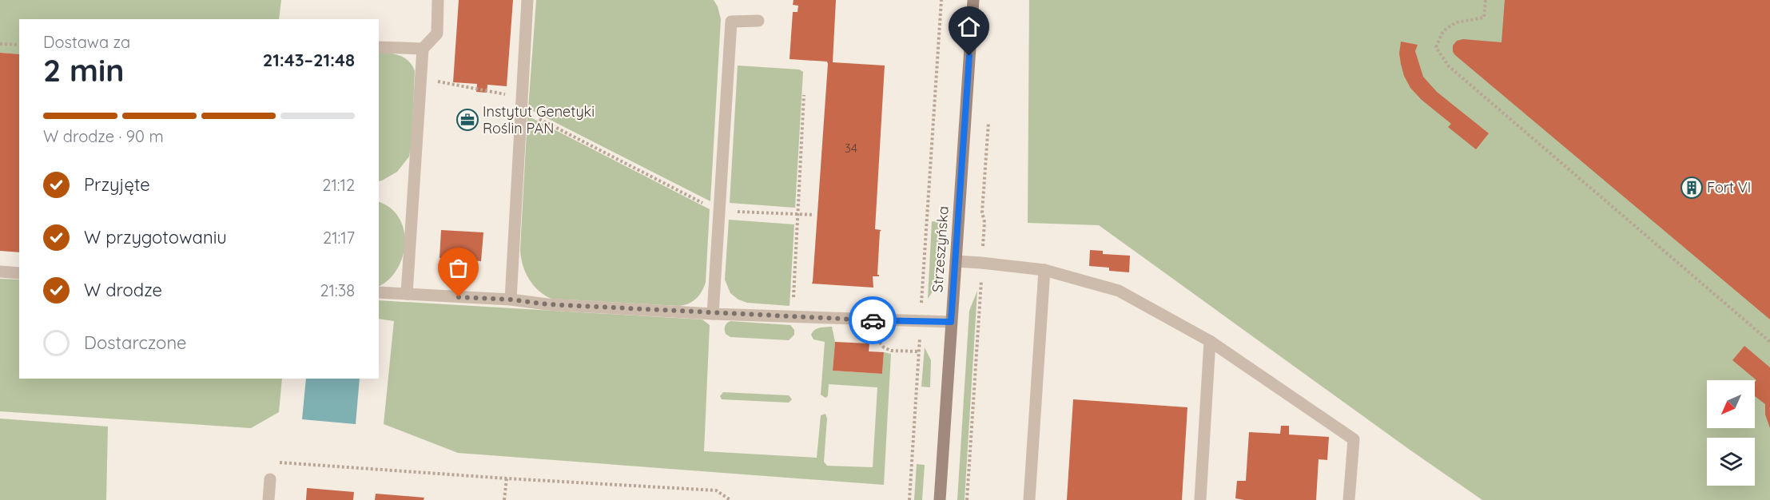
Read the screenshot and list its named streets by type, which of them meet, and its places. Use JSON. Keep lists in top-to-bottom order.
{
  "streets": {
    "street": ["Strzeszyńska"]
  },
  "places": {
    "office": ["Instytut Genetyki Roślin PAN"],
    "building": ["Fort VI"]
  },
  "house_numbers": ["34"],
  "north": "bottom left",
  "page": {
    "heading": ["2 min", "Dostawa za", "21:43–21:48"],
    "bar": "W drodze · 90 m",
    "list": [
      ["Przyjęte", "21:12"],
      ["W przygotowaniu", "21:17"],
      ["W drodze", "21:38"],
      "Dostarczone"
    ]
  }
}
